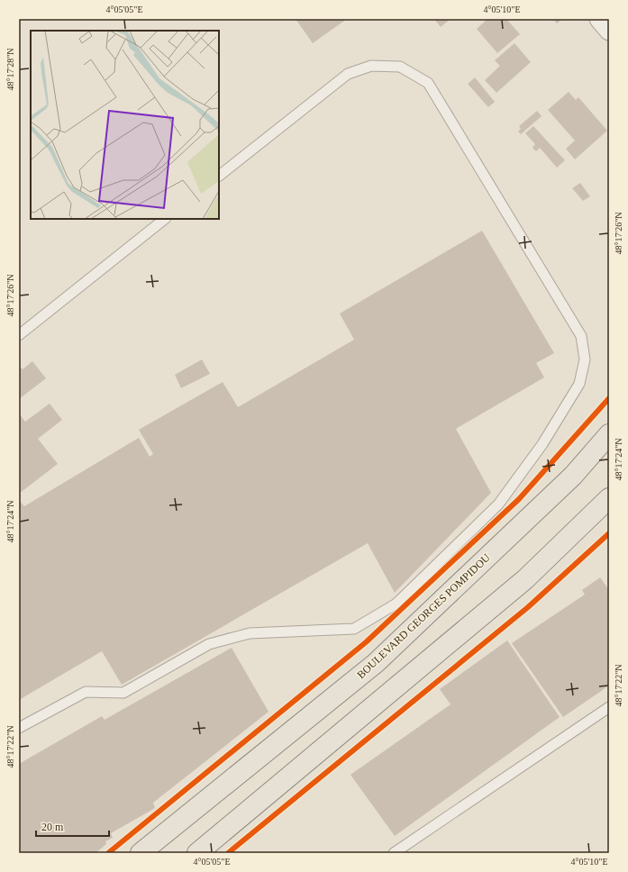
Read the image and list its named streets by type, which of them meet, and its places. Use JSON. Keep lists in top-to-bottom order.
{
  "streets": {
    "main road": ["BOULEVARD GEORGES POMPIDOU"]
  },
  "scale_bar": "20 m",
  "coordinates": [
    "4°05'05\"E",
    "4°05'10\"E",
    "48°17'28\"N",
    "48°17'26\"N",
    "48°17'24\"N",
    "48°17'22\"N"
  ]
}
